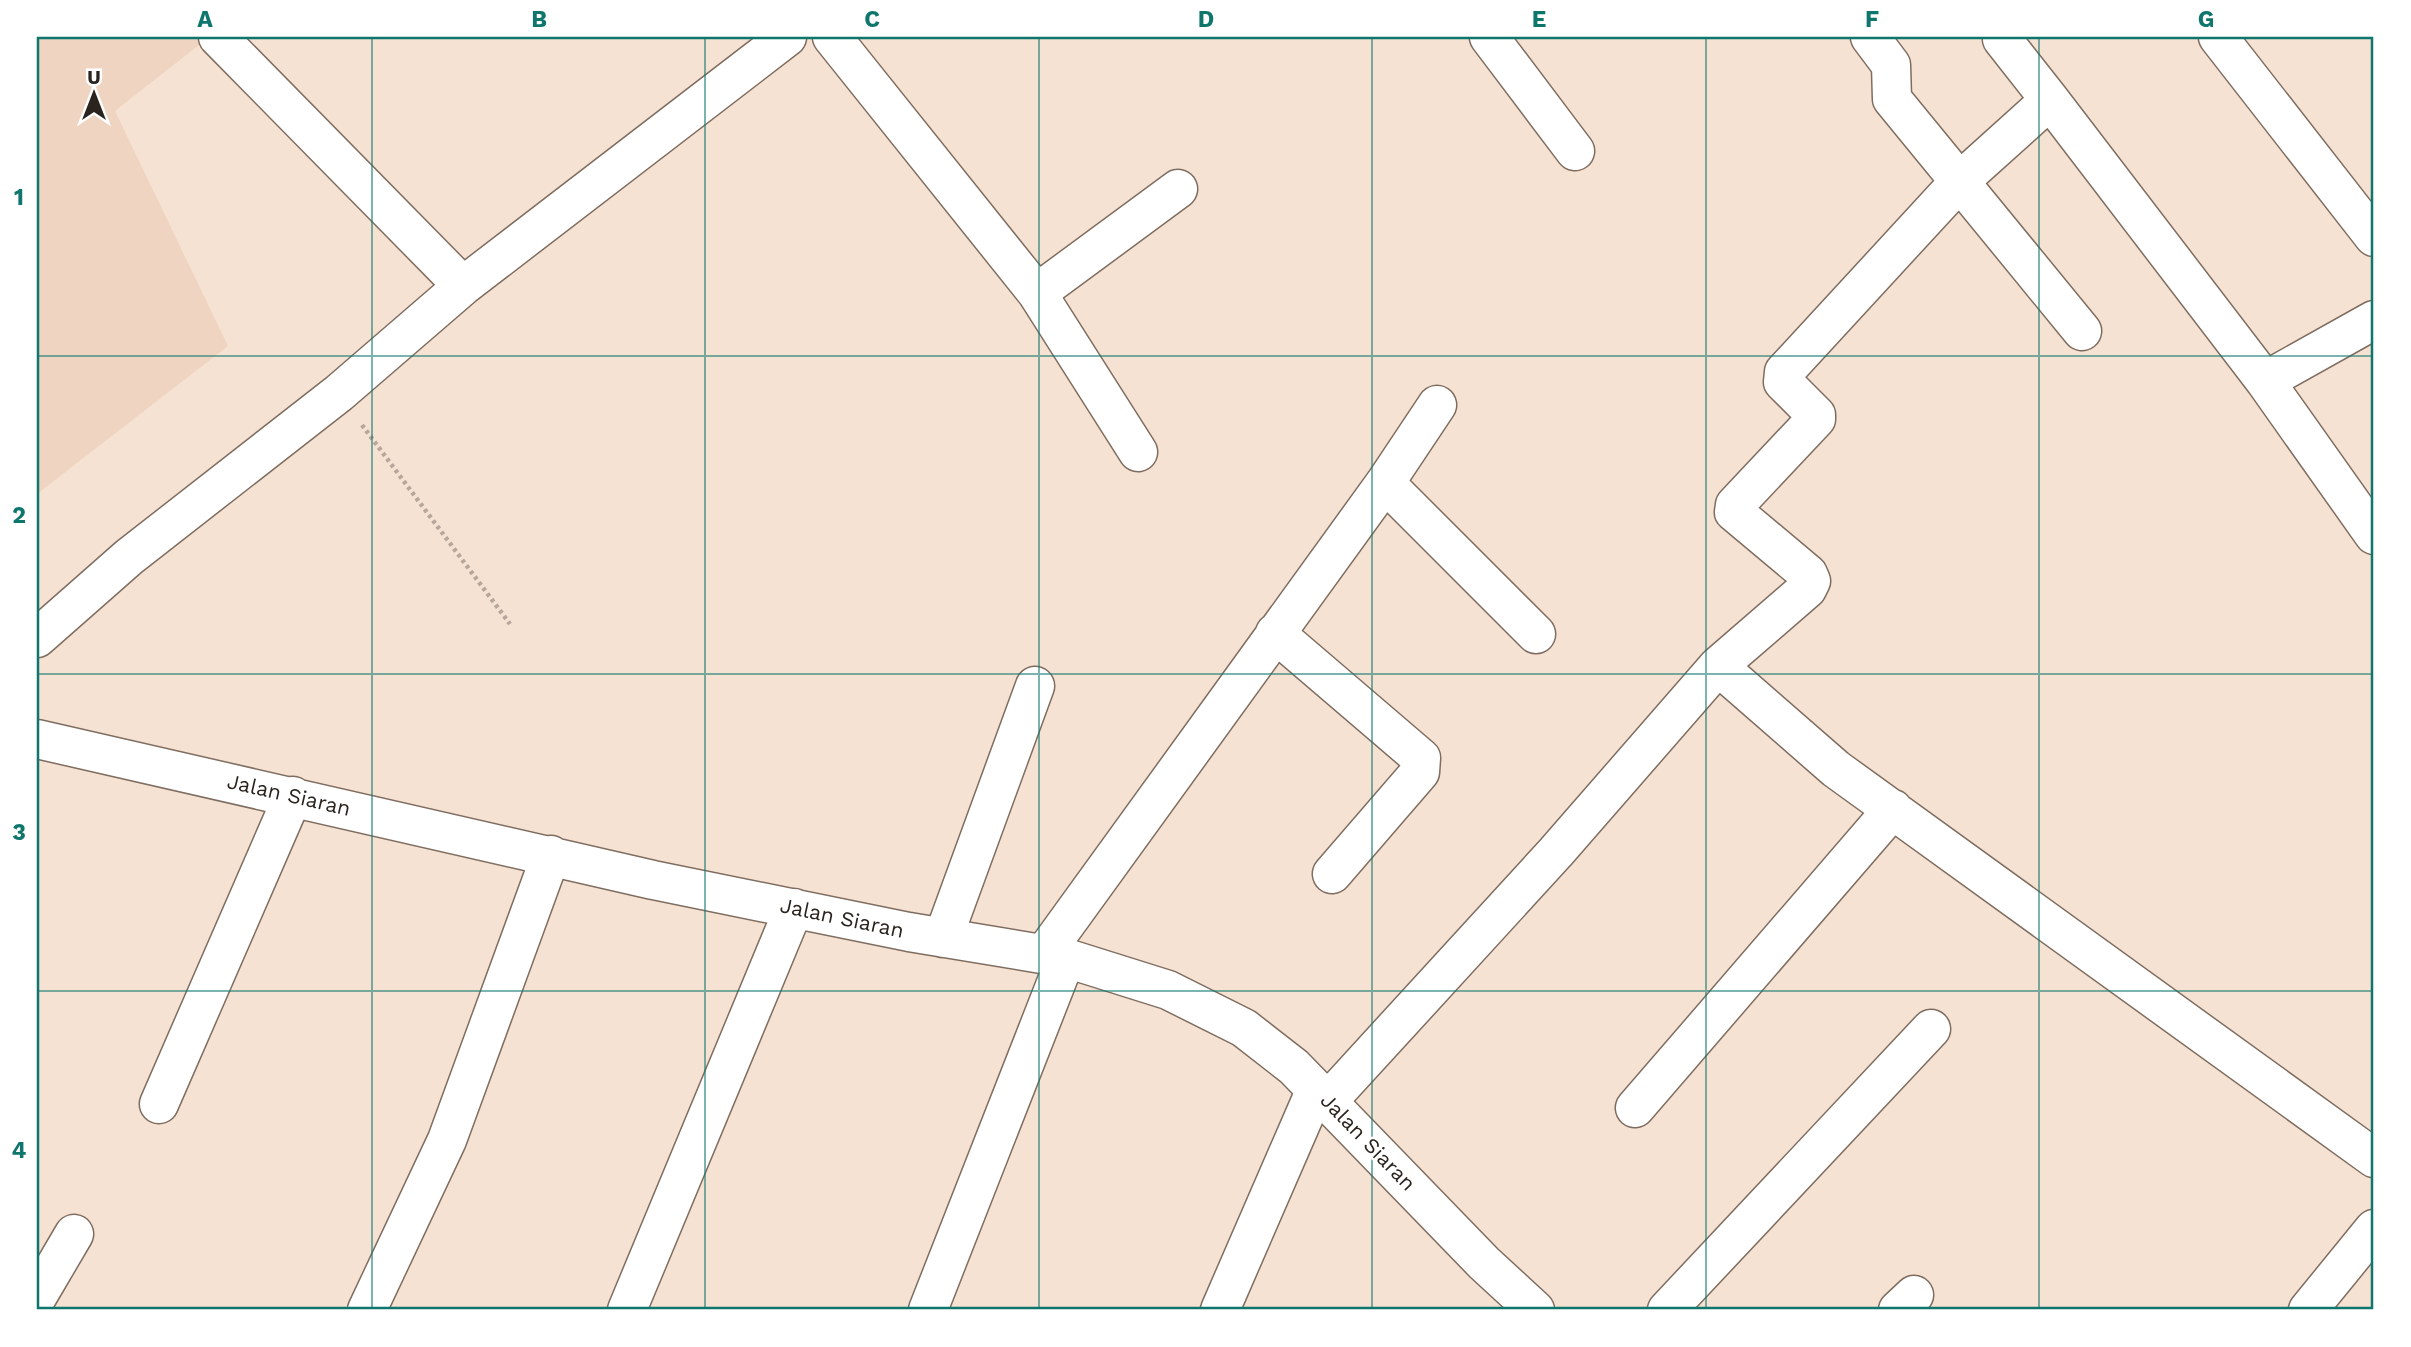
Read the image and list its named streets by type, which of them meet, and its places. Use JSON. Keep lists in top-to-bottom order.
{
  "streets": {
    "street": ["Jalan Siaran"]
  },
  "north": "top",
  "grid": {
    "columns": [
      "A",
      "B",
      "C",
      "D",
      "E",
      "F",
      "G"
    ],
    "rows": [
      "1",
      "2",
      "3",
      "4"
    ]
  }
}
